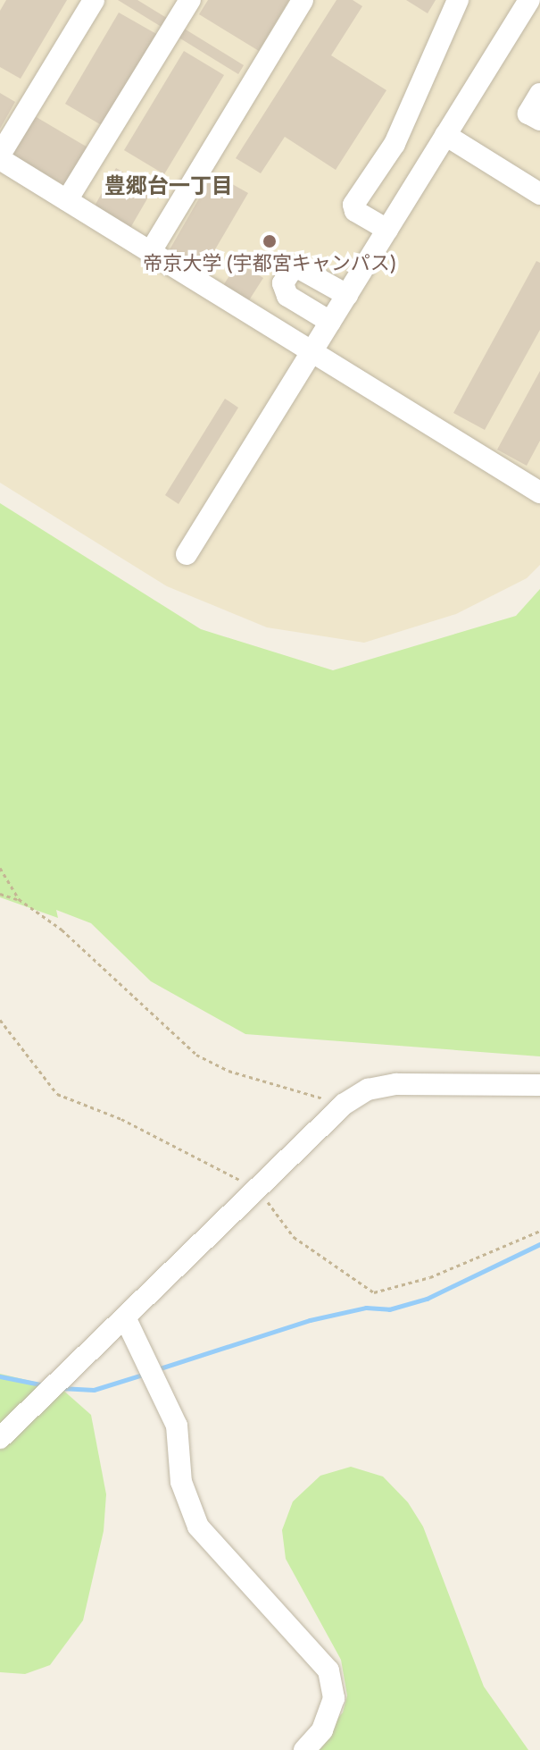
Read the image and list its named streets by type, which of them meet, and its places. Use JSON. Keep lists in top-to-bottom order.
{
  "districts": ["豊郷台一丁目"],
  "places": ["帝京大学 (宇都宮キャンパス)"]
}
